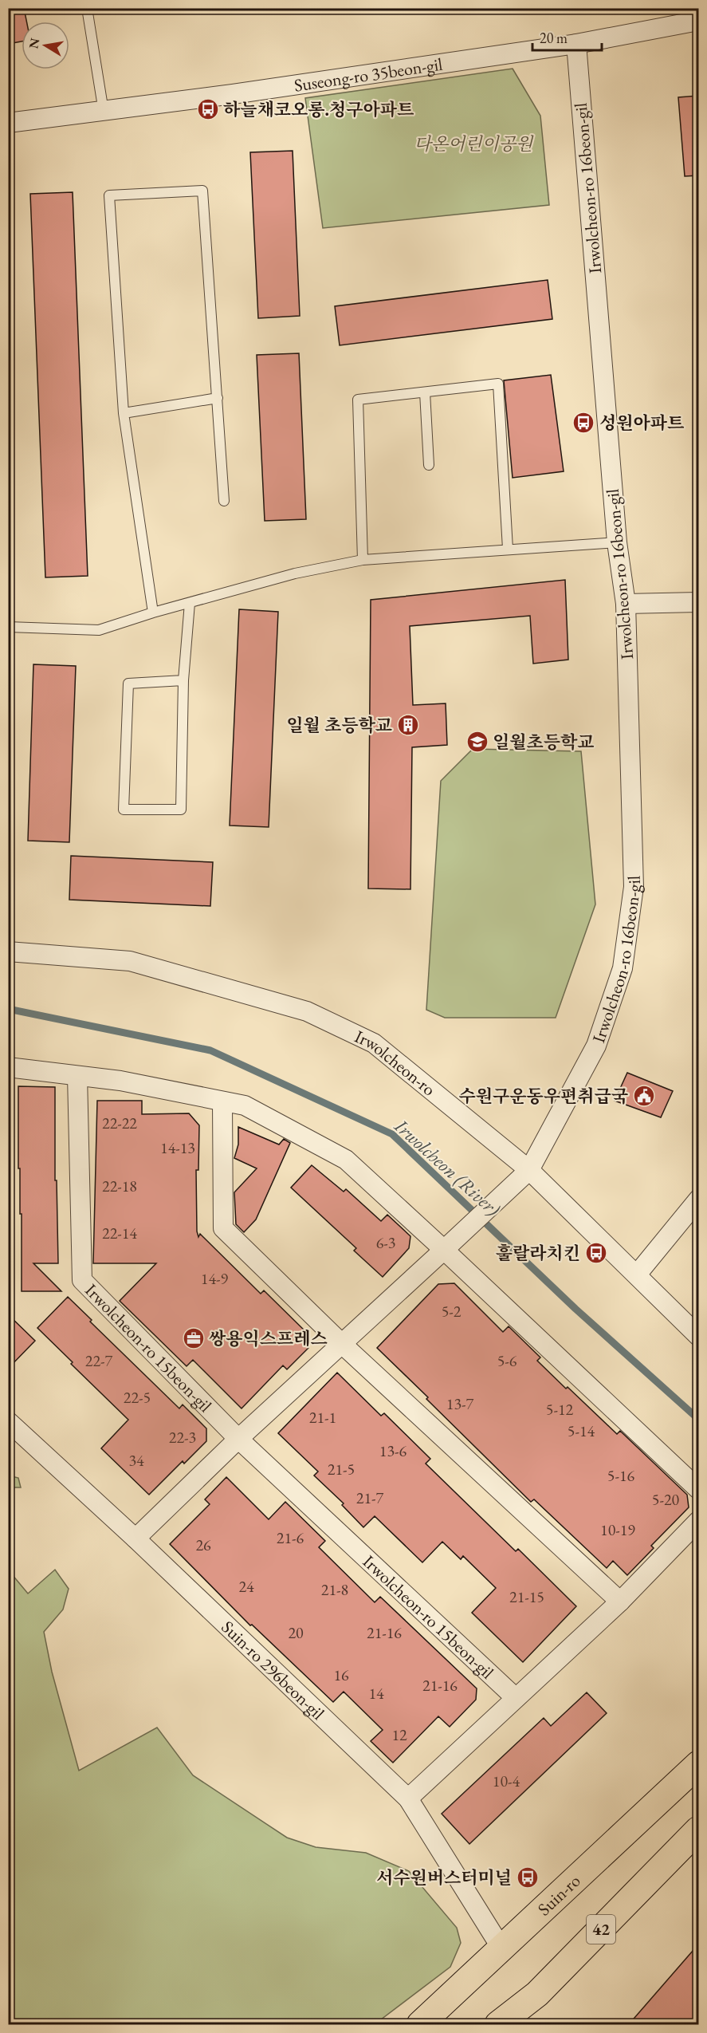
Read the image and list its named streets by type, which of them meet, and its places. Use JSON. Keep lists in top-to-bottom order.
{
  "streets": {
    "main road": ["Suin-ro", "42"],
    "street": [
      "Suseong-ro 35beon-gil",
      "Irwolcheon-ro 16beon-gil",
      "Irwolcheon-ro",
      "Irwolcheon-ro 15beon-gil",
      "Suin-ro 296beon-gil"
    ]
  },
  "crossings": [
    ["Suseong-ro 35beon-gil", "Irwolcheon-ro 16beon-gil"],
    ["Irwolcheon-ro 16beon-gil", "Irwolcheon-ro"],
    ["Suin-ro 296beon-gil", "Suin-ro"]
  ],
  "water": ["Irwolcheon (River)"],
  "parks": ["다온어린이공원"],
  "places": {
    "bus stop": [
      "하늘채코오롱.청구아파트",
      "성원아파트",
      "훌랄라치킨",
      "서수원버스터미널"
    ],
    "building": ["일월 초등학교"],
    "school or university": ["일월초등학교"],
    "public building": ["수원구운동우편취급국"],
    "office": ["쌍용익스프레스"]
  },
  "house_numbers": [
    "22-22",
    "14-13",
    "22-18",
    "22-14",
    "6-3",
    "14-9",
    "5-2",
    "22-7",
    "5-6",
    "22-5",
    "13-7",
    "5-12",
    "21-1",
    "5-14",
    "22-3",
    "13-6",
    "34",
    "21-5",
    "5-16",
    "21-7",
    "5-20",
    "10-19",
    "21-6",
    "26",
    "24",
    "21-8",
    "21-15",
    "20",
    "21-16",
    "16",
    "21-16",
    "14",
    "12",
    "10-4"
  ],
  "scale_bar": "20 m",
  "north": "left"
}
